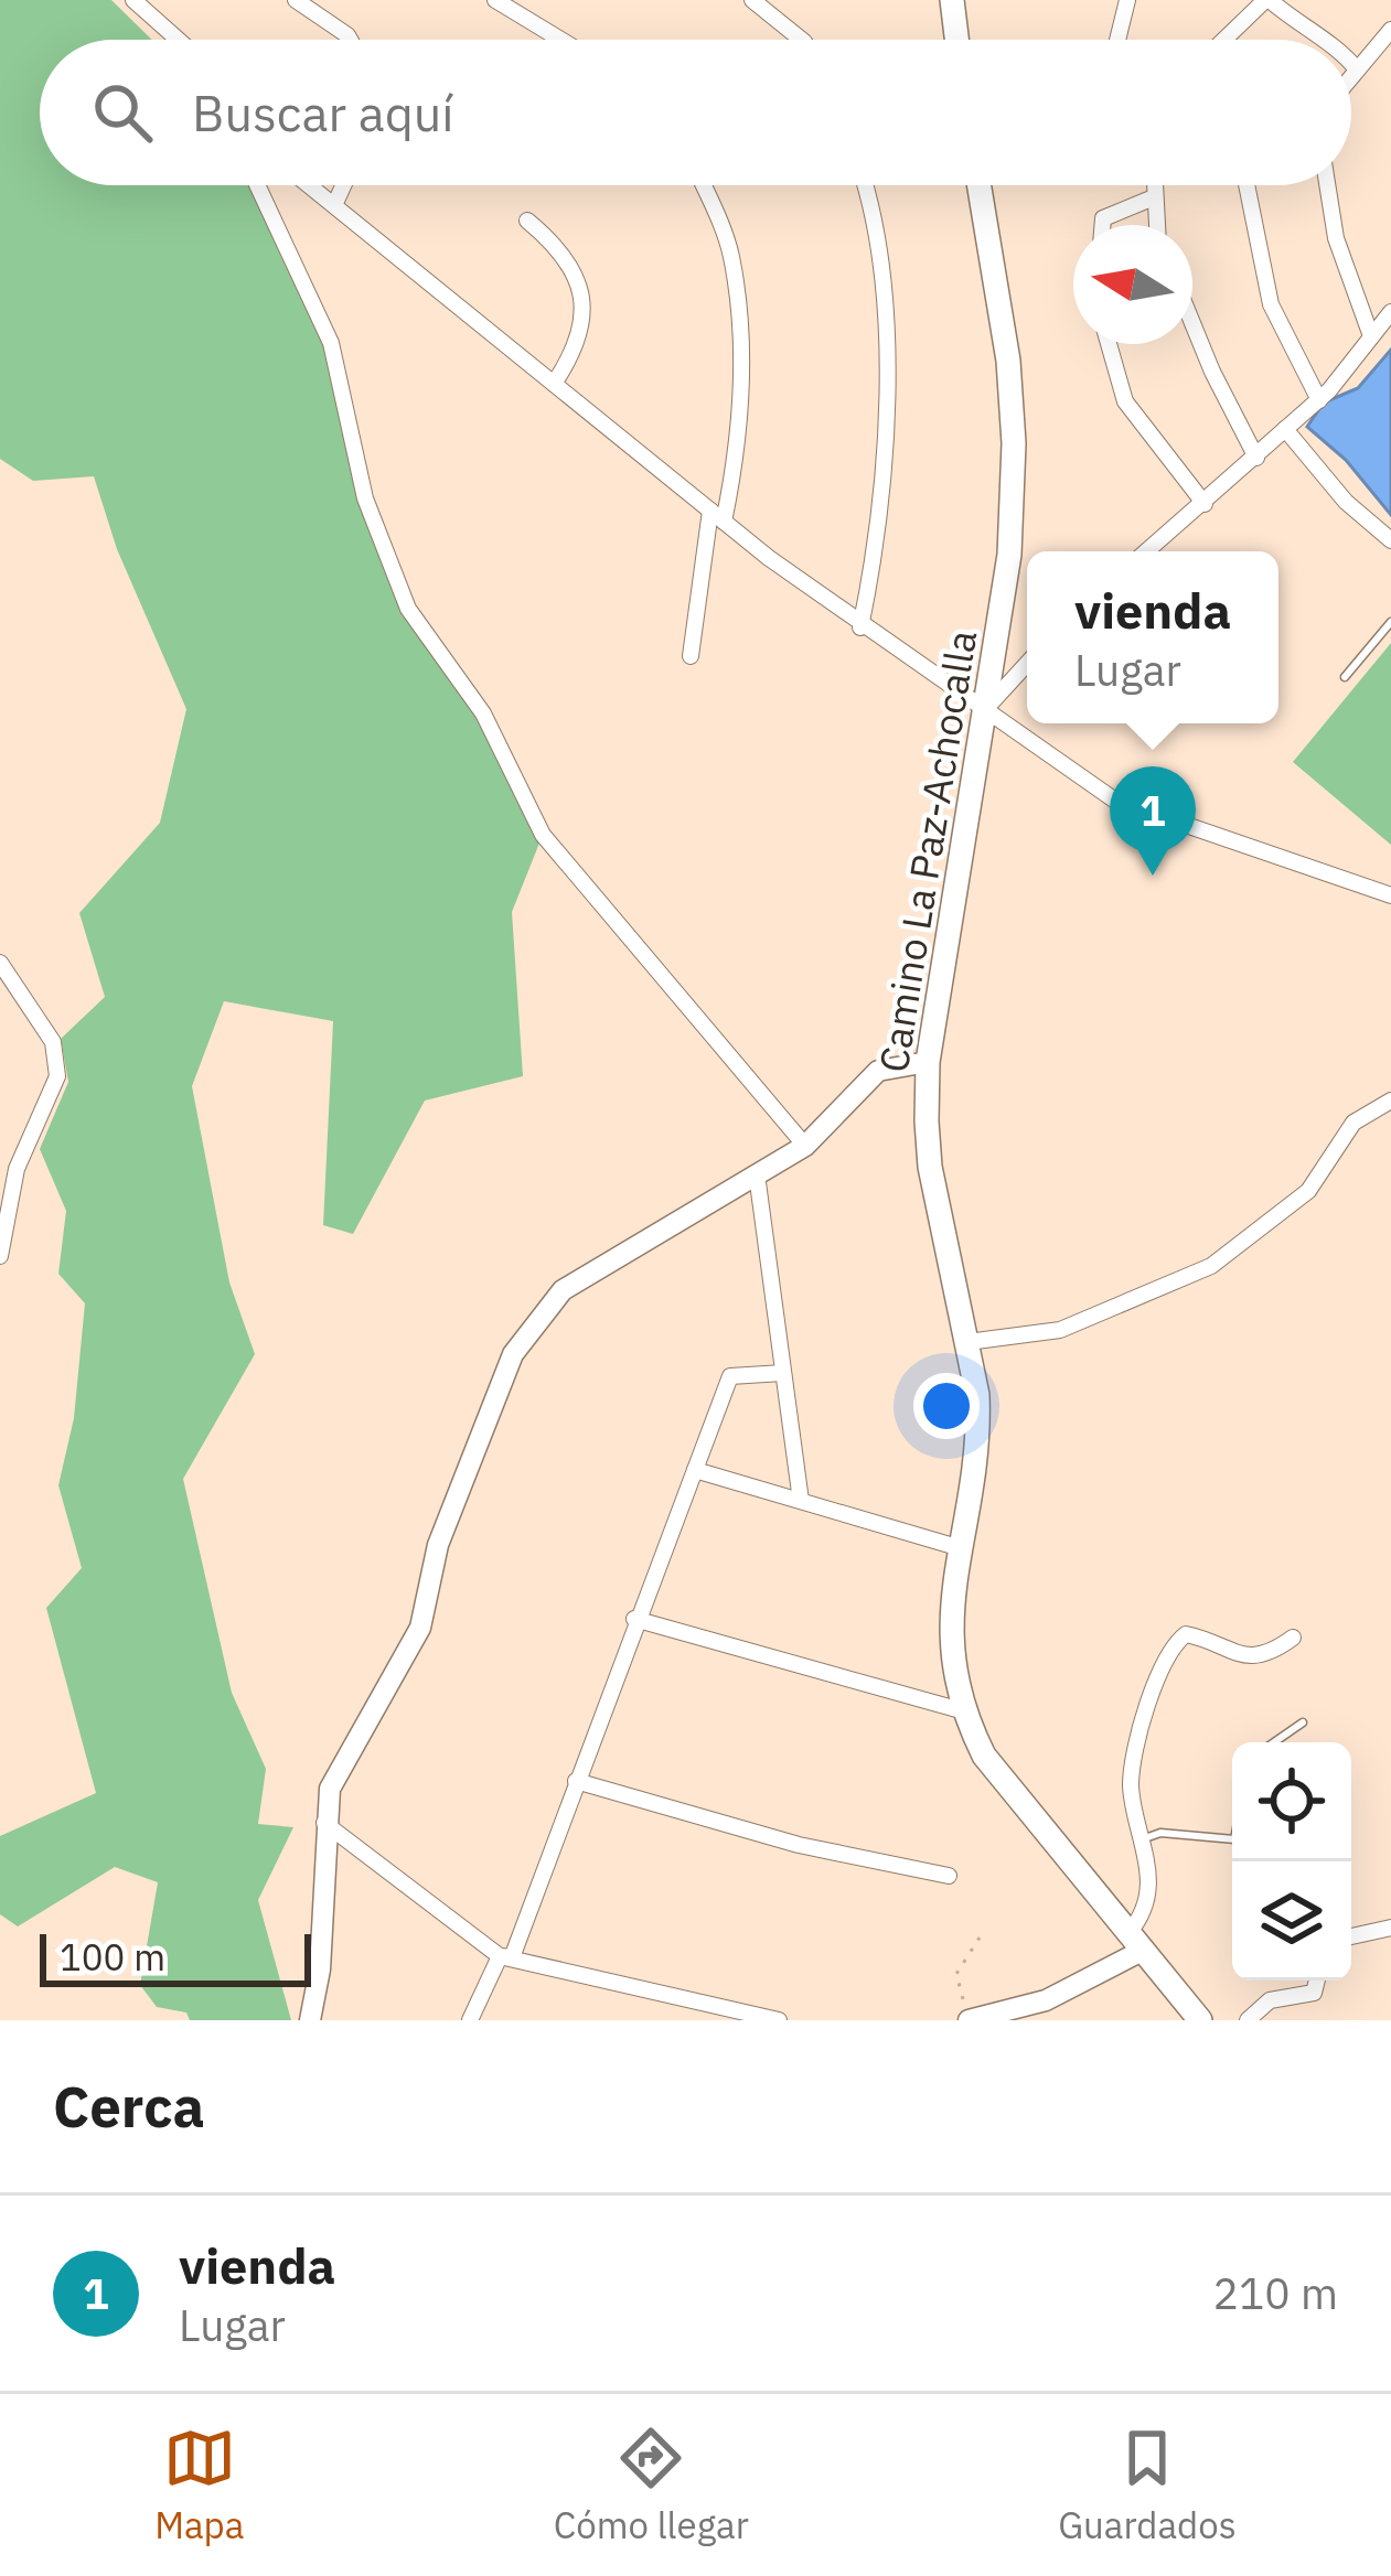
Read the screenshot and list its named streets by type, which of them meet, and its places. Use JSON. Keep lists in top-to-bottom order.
{
  "streets": {
    "main road": ["Camino La Paz-Achocalla"]
  },
  "scale_bar": "100 m",
  "north": "left",
  "page": {
    "search": "Buscar aquí",
    "popup": ["vienda", "Lugar"],
    "pins": "1",
    "scale": "100 m",
    "heading": "Cerca",
    "list": [
      {
        "mark": "1",
        "name": "vienda",
        "note": "Lugar",
        "value": "210 m"
      }
    ],
    "nav": ["Mapa", "Cómo llegar", "Guardados"]
  }
}
